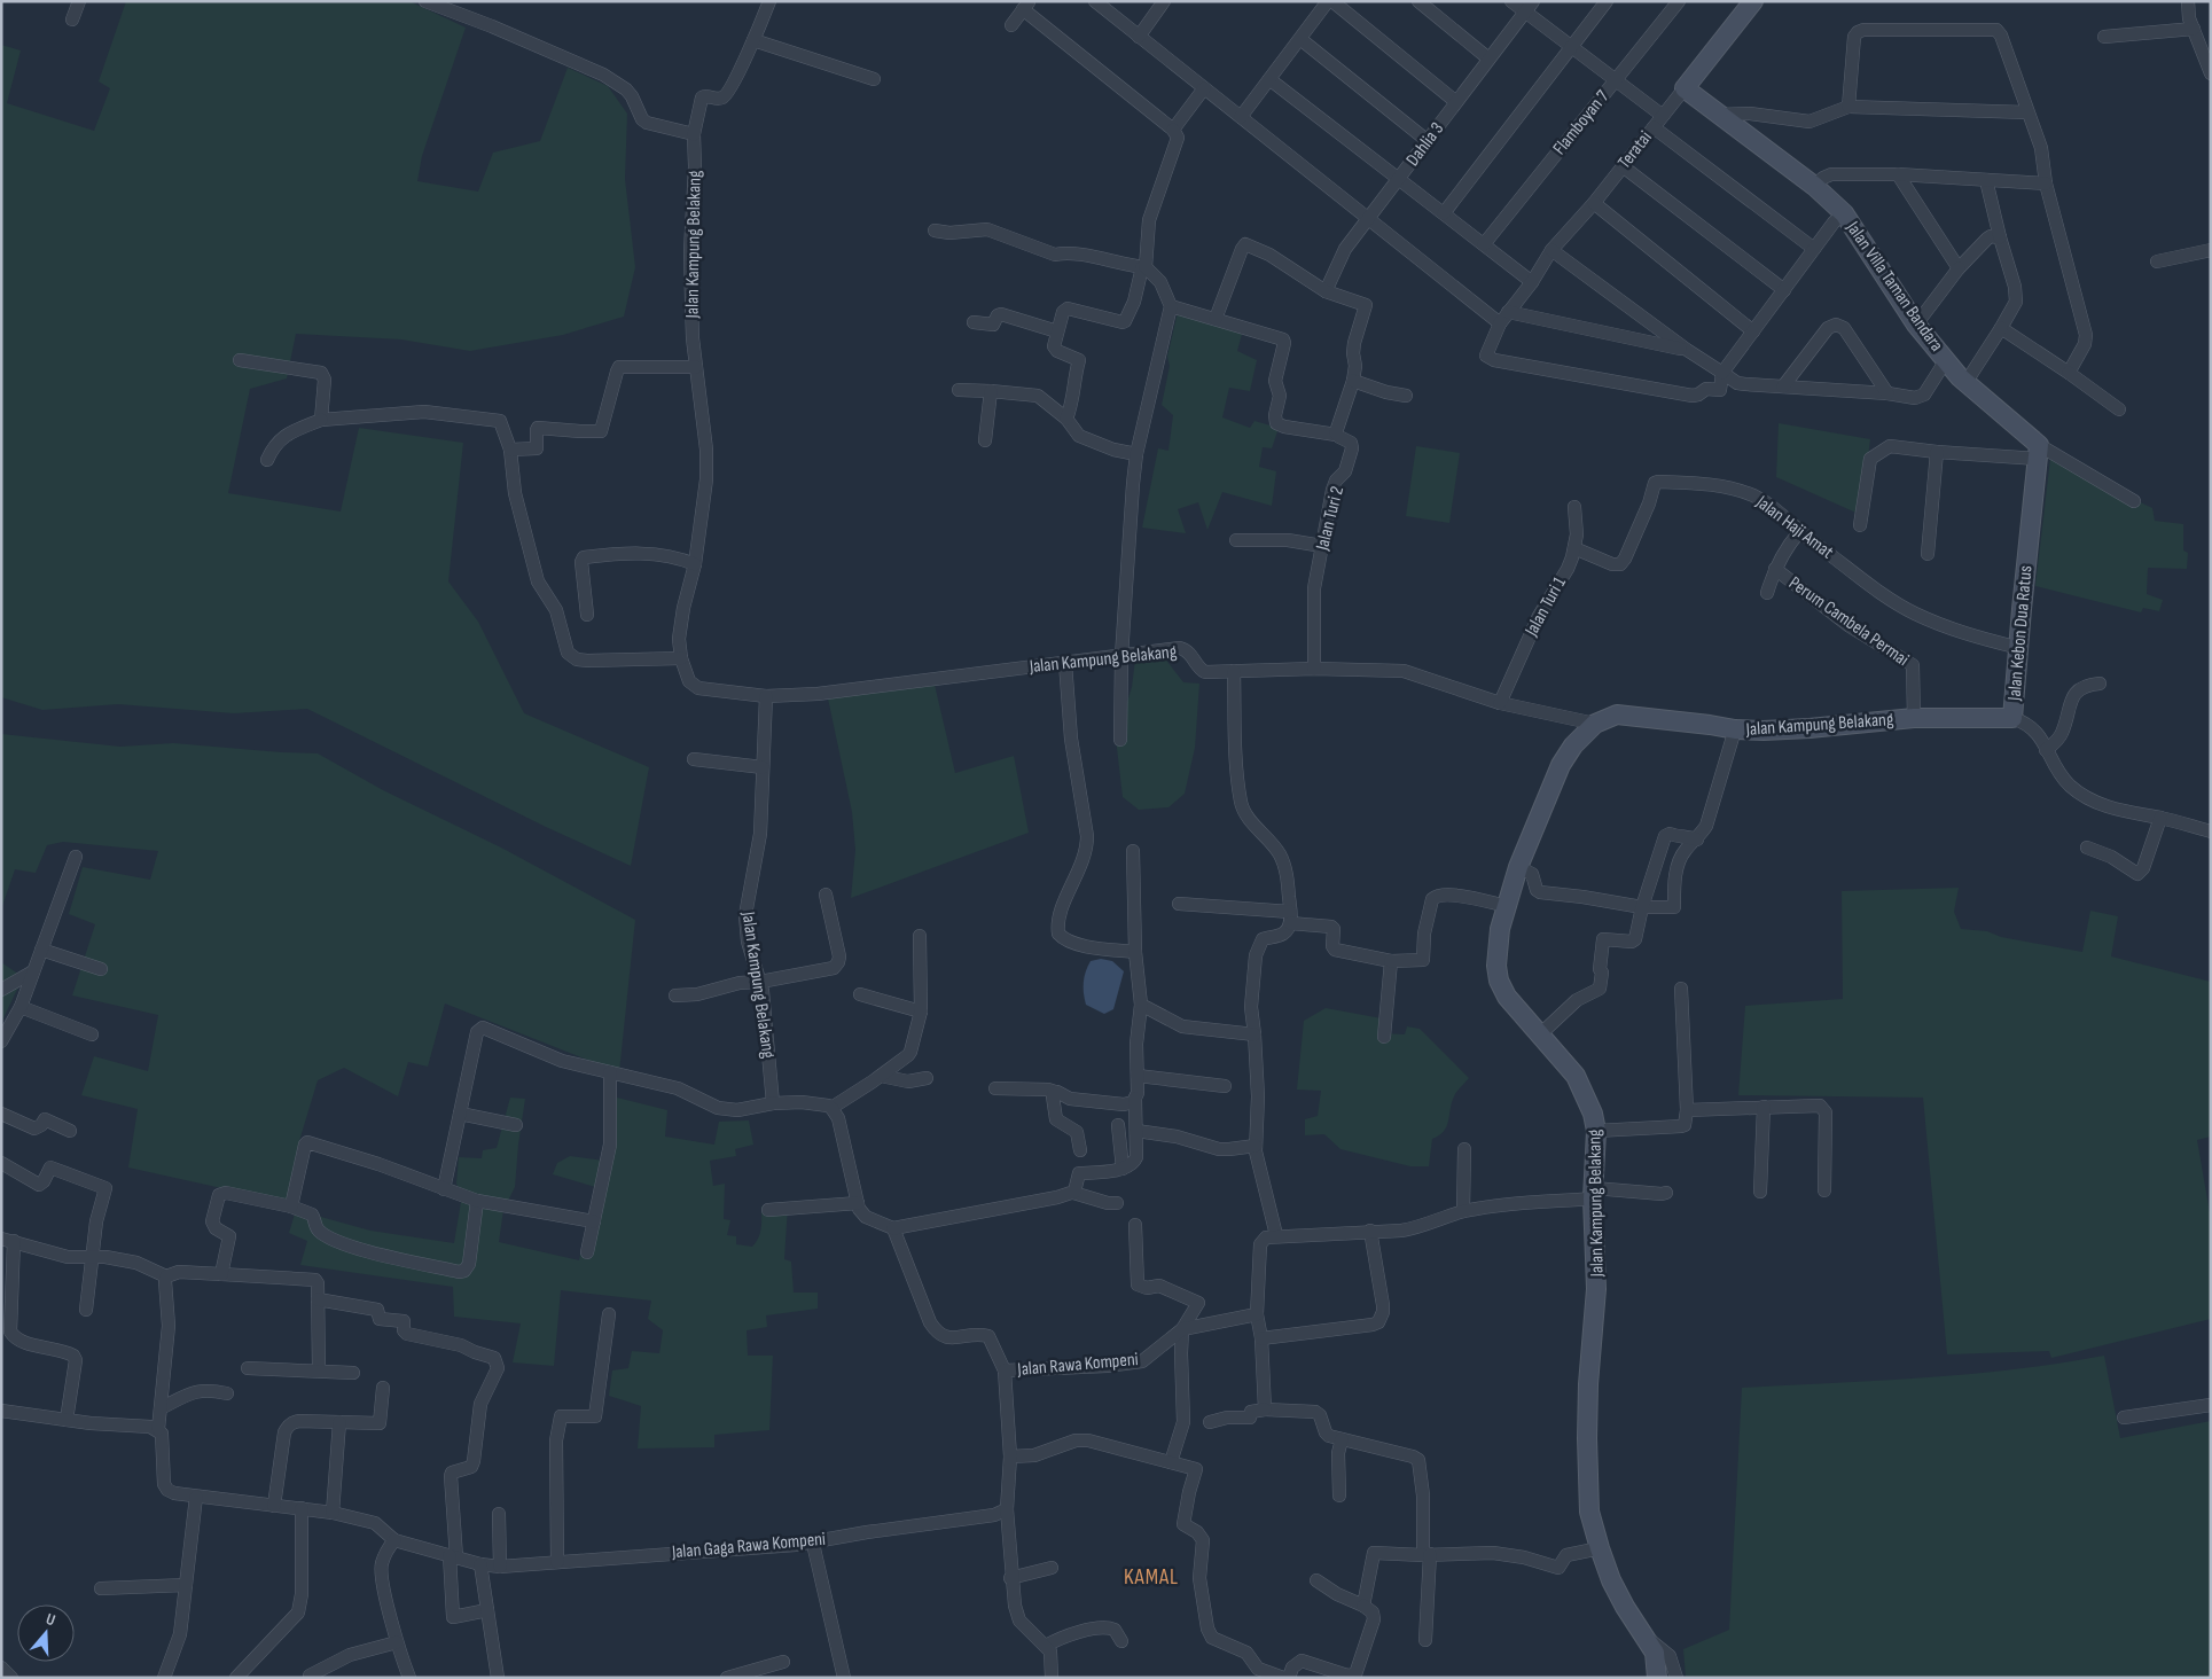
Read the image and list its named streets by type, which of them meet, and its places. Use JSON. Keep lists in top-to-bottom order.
{
  "streets": {
    "street": [
      "Flamboyan 7",
      "Dahlia 3",
      "Teratai",
      "Jalan Kampung Belakang",
      "Jalan Villa Taman Bandara",
      "Jalan Turi 2",
      "Jalan Haji Amat",
      "Jalan Turi 1",
      "Perum Cambela Permai",
      "Jalan Kebon Dua Ratus",
      "Jalan Rawa Kompeni",
      "Jalan Gaga Rawa Kompeni"
    ]
  },
  "crossings": [
    ["Teratai", "Jalan Villa Taman Bandara"],
    ["Jalan Kampung Belakang", "Jalan Turi 2"],
    ["Jalan Kampung Belakang", "Jalan Turi 1"],
    ["Jalan Kampung Belakang", "Perum Cambela Permai"],
    ["Jalan Kampung Belakang", "Jalan Kebon Dua Ratus"],
    ["Jalan Villa Taman Bandara", "Jalan Kebon Dua Ratus"],
    ["Jalan Haji Amat", "Jalan Turi 1"],
    ["Jalan Haji Amat", "Perum Cambela Permai"],
    ["Jalan Haji Amat", "Jalan Kebon Dua Ratus"],
    ["Jalan Rawa Kompeni", "Jalan Gaga Rawa Kompeni"]
  ],
  "districts": ["KAMAL"],
  "north": "top"
}
